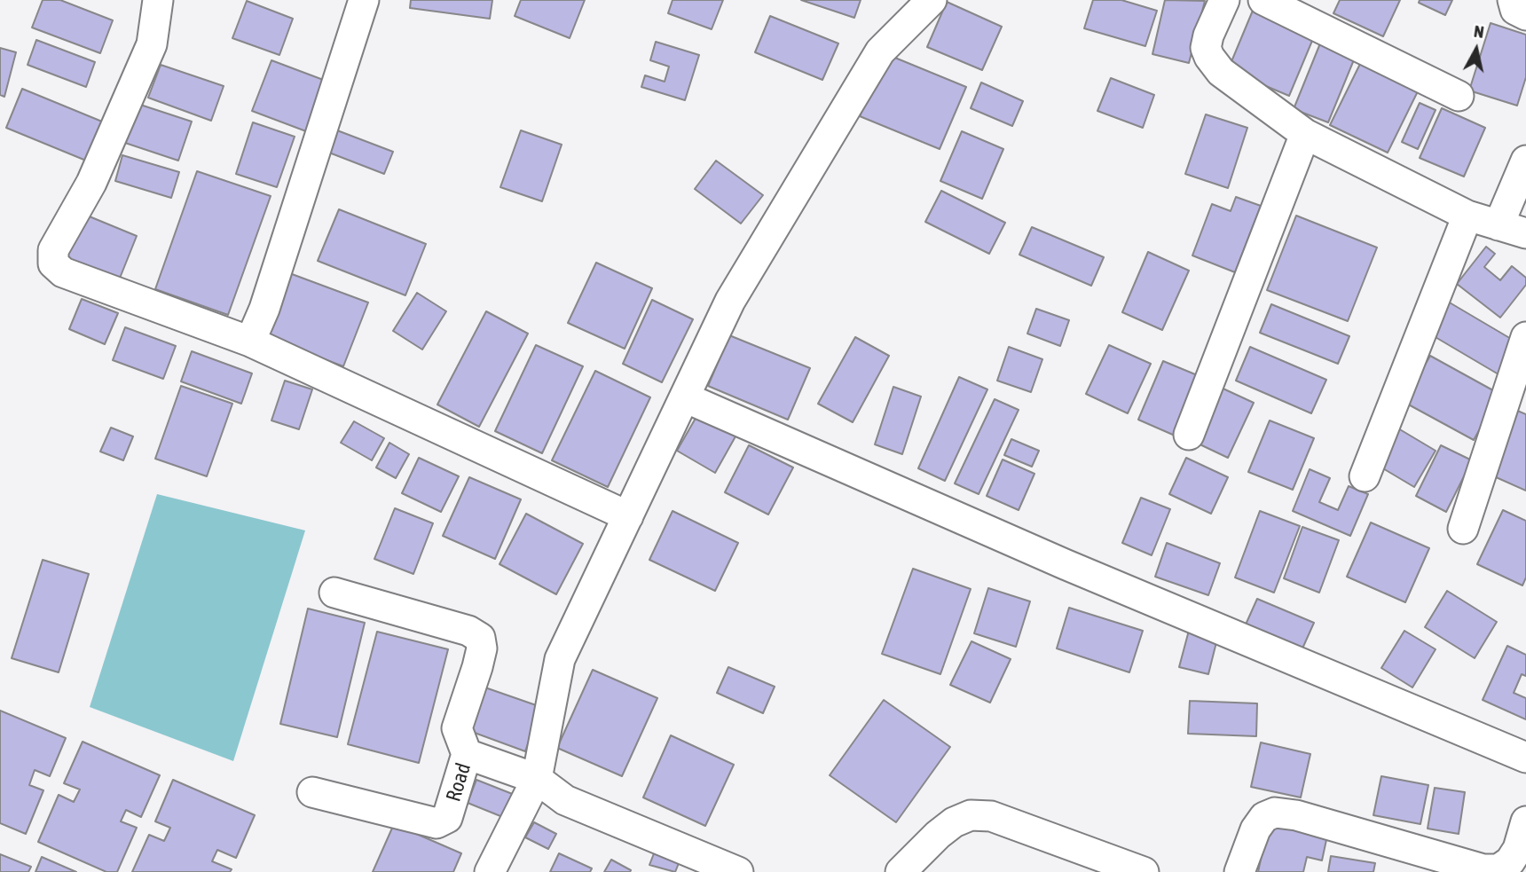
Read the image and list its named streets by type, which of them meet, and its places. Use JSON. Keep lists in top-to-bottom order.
{
  "streets": {
    "street": ["Road"]
  },
  "north": "top"
}
